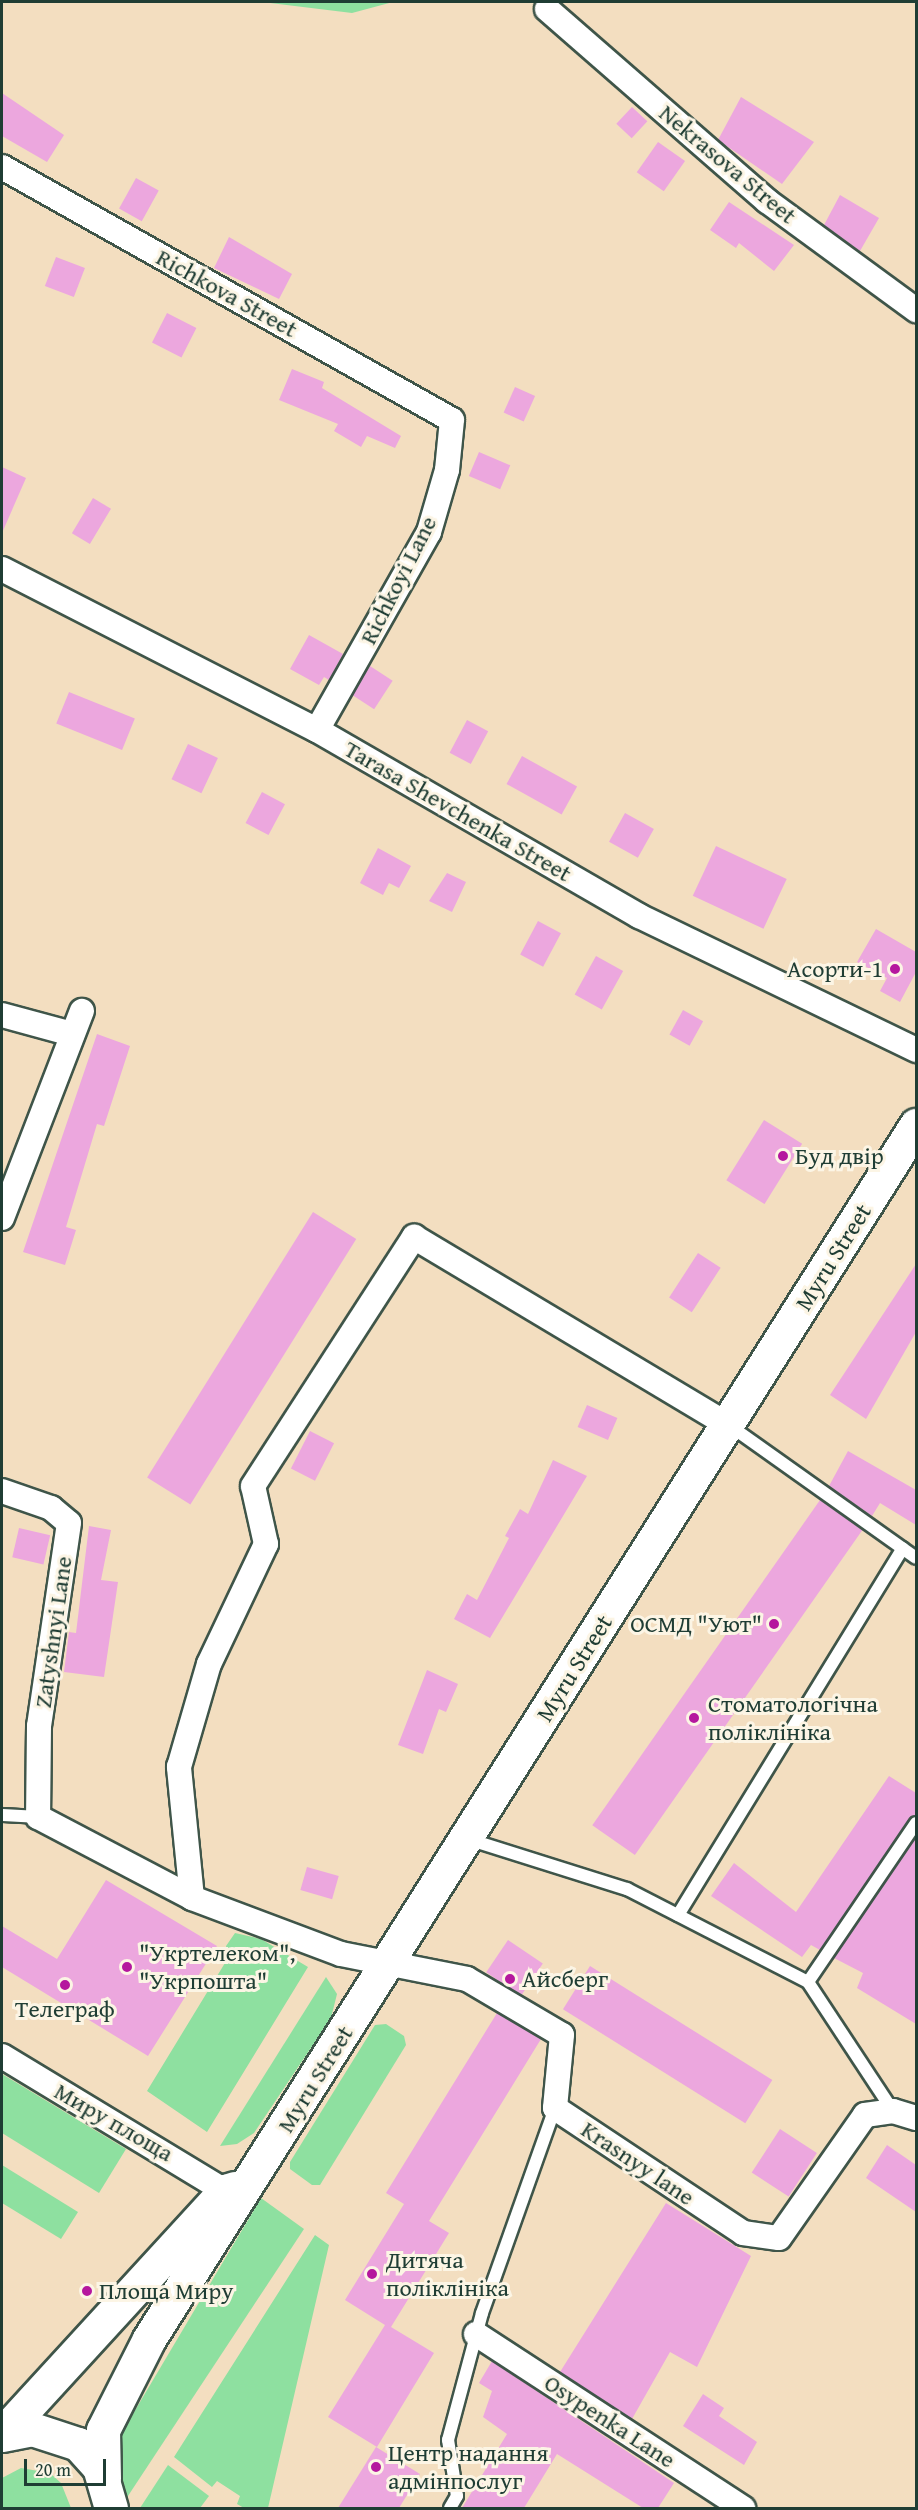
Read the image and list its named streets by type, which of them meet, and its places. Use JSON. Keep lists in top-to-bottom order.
{
  "streets": {
    "street": [
      "Nekrasova Street",
      "Richkova Street",
      "Richkoyi Lane",
      "Tarasa Shevchenka Street",
      "Myru Street",
      "Zatyshnyi Lane",
      "Миру площа",
      "Krasnyy lane",
      "Osypenka Lane"
    ]
  },
  "crossings": [
    ["Richkova Street", "Richkoyi Lane"],
    ["Richkoyi Lane", "Tarasa Shevchenka Street"],
    ["Myru Street", "Миру площа"],
    ["Myru Street", "Krasnyy lane"]
  ],
  "places": [
    "Асорти-1",
    "Буд двір",
    "ОСМД \"Уют\"",
    "Стоматологічна поліклініка",
    "\"Укртелеком\", \"Укрпошта\"",
    "Айсберг",
    "Телеграф",
    "Дитяча поліклініка",
    "Площа Миру",
    "Центр надання адмінпослуг"
  ],
  "scale_bar": "20 m"
}
